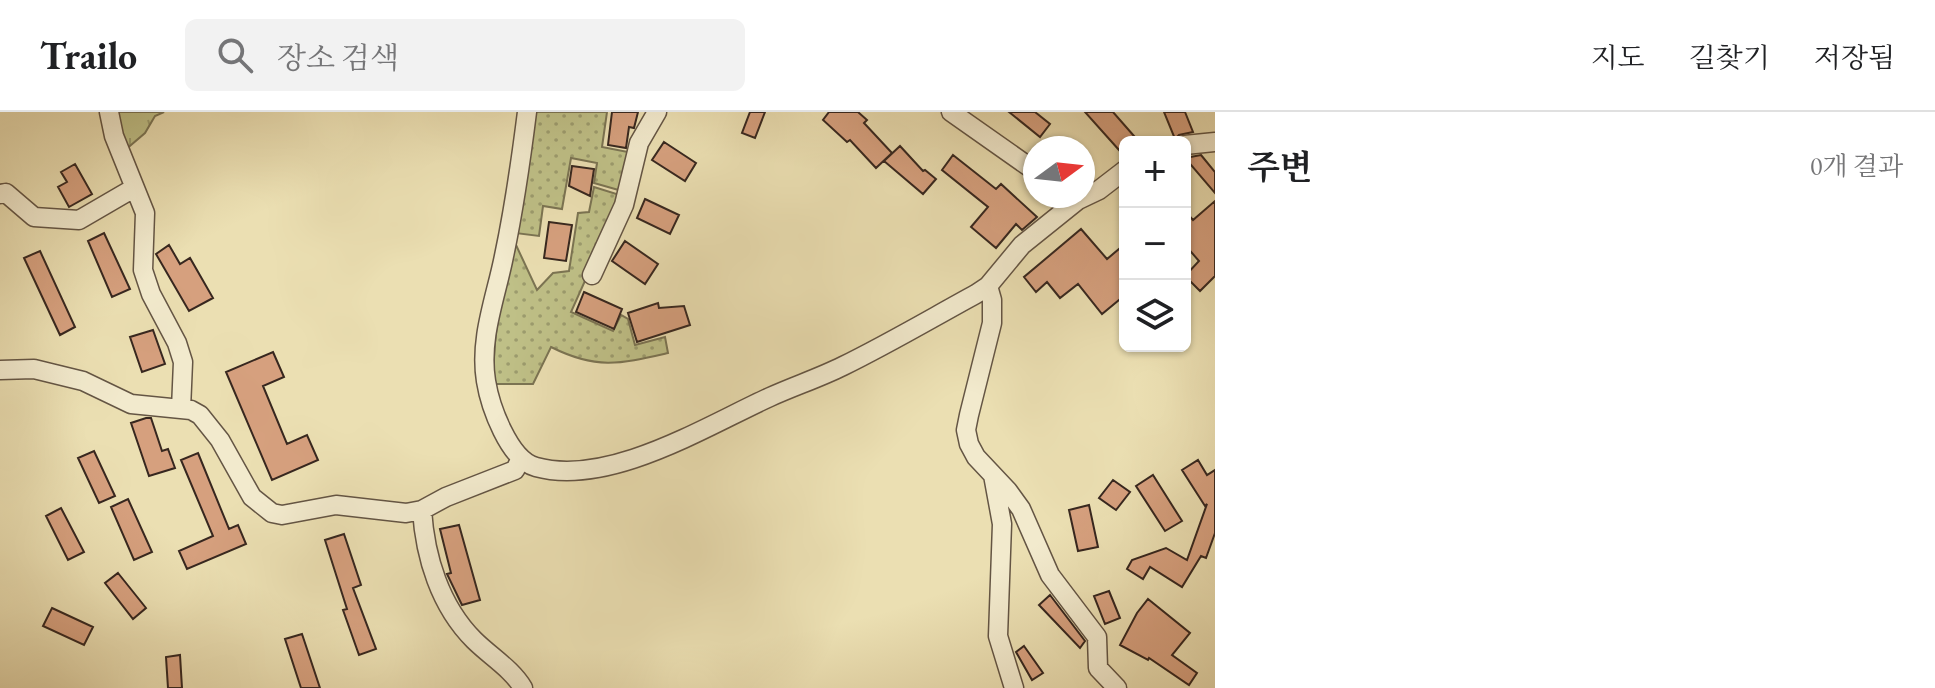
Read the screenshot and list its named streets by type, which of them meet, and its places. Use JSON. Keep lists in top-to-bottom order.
{
  "north": "right",
  "page": {
    "header": "Trailo",
    "search": "장소 검색",
    "nav": ["지도", "길찾기", "저장됨"],
    "heading": ["주변", "0개 결과"],
    "map_buttons": ["+", "−"]
  }
}
